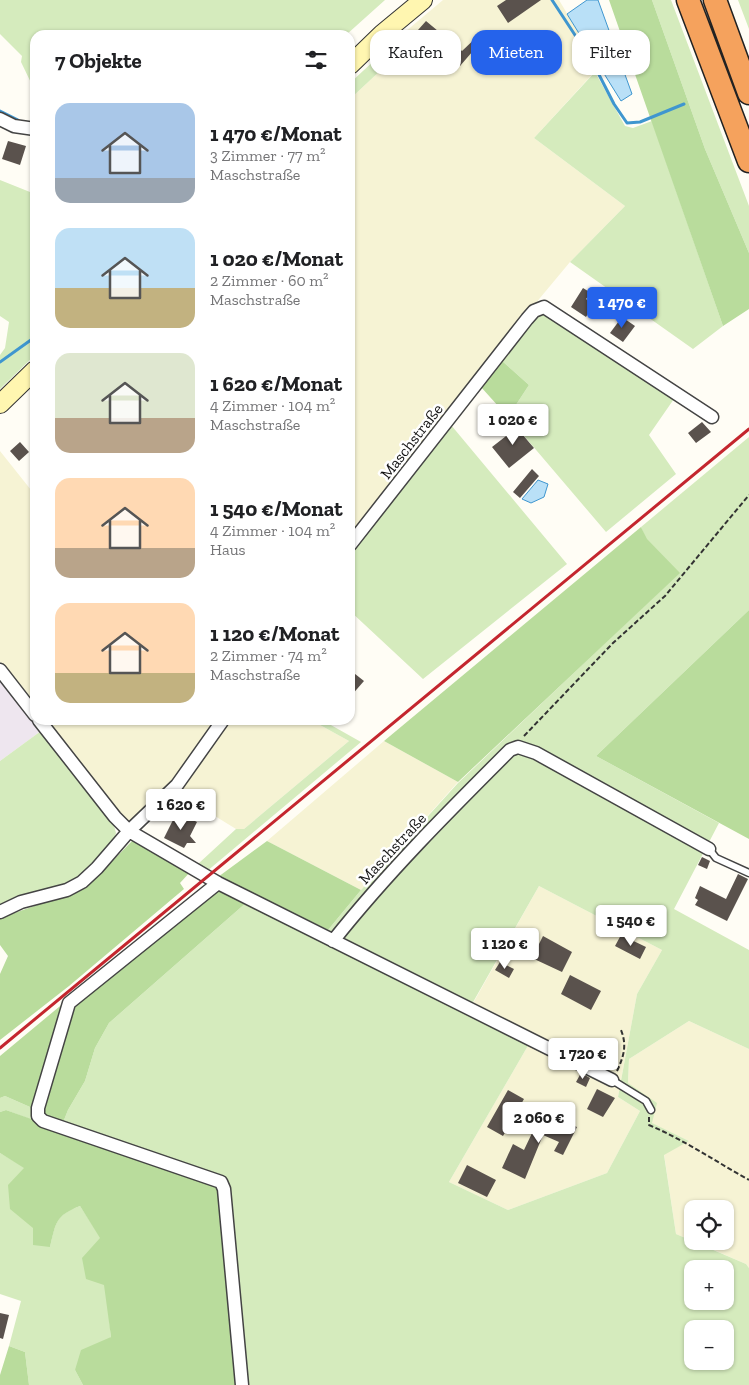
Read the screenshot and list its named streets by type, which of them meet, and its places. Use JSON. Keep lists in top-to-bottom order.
{
  "streets": {
    "street": ["Maschstraße"]
  },
  "page": {
    "chip": ["Kaufen", "Mieten", "Filter"],
    "heading": "7 Objekte",
    "list": [
      {
        "name": "1 470 €/Monat",
        "note": "3 Zimmer · 77 m² · Maschstraße"
      },
      {
        "name": "1 020 €/Monat",
        "note": "2 Zimmer · 60 m² · Maschstraße"
      },
      {
        "name": "1 620 €/Monat",
        "note": "4 Zimmer · 104 m² · Maschstraße"
      },
      {
        "name": "1 540 €/Monat",
        "note": "4 Zimmer · 104 m² · Haus"
      },
      {
        "name": "1 120 €/Monat",
        "note": "2 Zimmer · 74 m² · Maschstraße"
      }
    ],
    "price": [
      "1 470 €",
      "1 020 €",
      "1 620 €",
      "1 540 €",
      "1 120 €",
      "1 720 €",
      "2 060 €"
    ],
    "map_buttons": ["+", "−"]
  }
}
